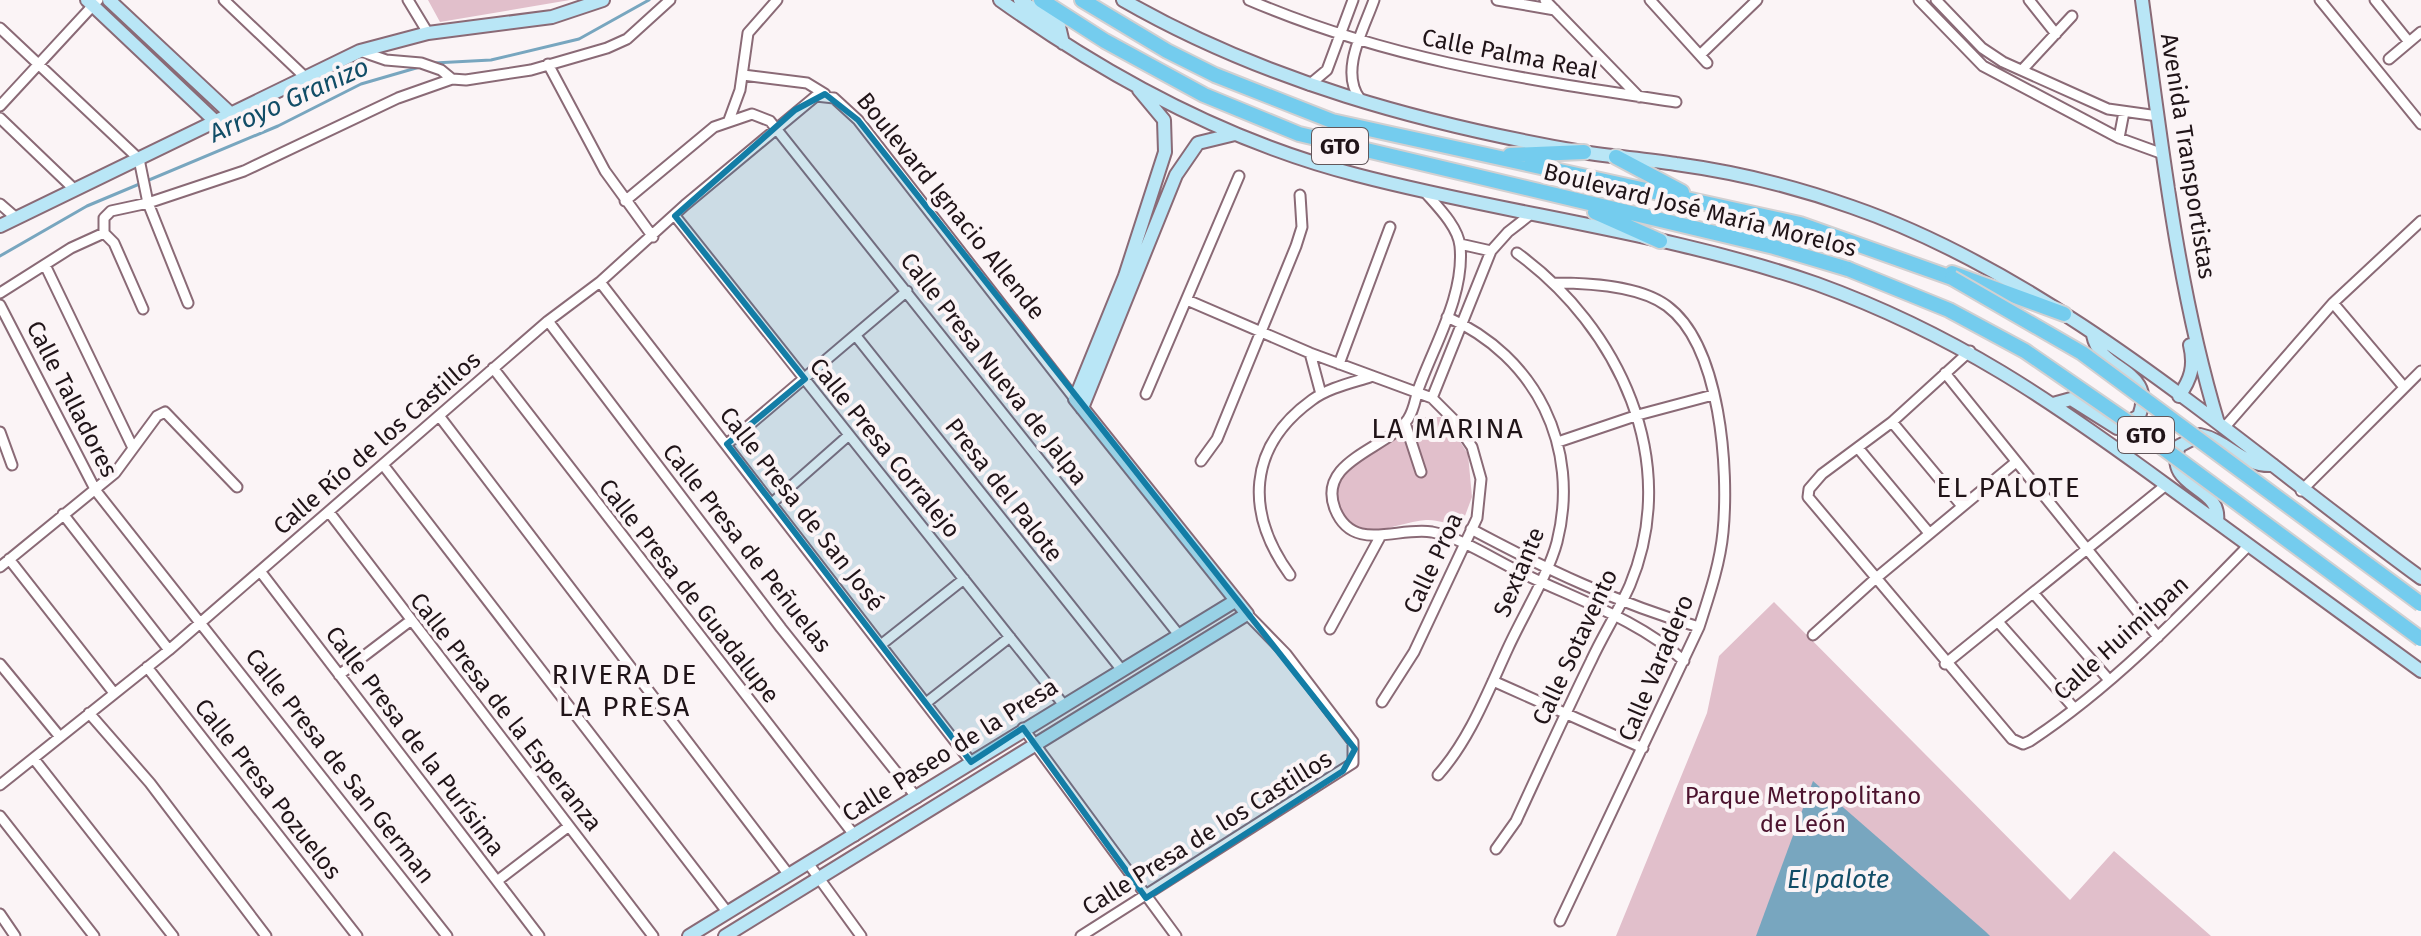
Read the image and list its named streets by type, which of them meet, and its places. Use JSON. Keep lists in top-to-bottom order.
{
  "streets": {
    "main road": ["GTO", "Boulevard José María Morelos"],
    "street": [
      "Calle Palma Real",
      "Avenida Transportistas",
      "Boulevard Ignacio Allende",
      "Calle Presa Nueva de Jalpa",
      "Calle Talladores",
      "Calle Río de los Castillos",
      "Calle Presa Corralejo",
      "Presa del Palote",
      "Calle Presa de San José",
      "Calle Presa de Peñuelas",
      "Calle Proa",
      "Sextante",
      "Calle Presa de Guadalupe",
      "Calle Huimilpan",
      "Calle Sotavento",
      "Calle Varadero",
      "Calle Presa de la Esperanza",
      "Calle Presa de la Purísima",
      "Calle Paseo de la Presa",
      "Calle Presa de San German",
      "Calle Presa Pozuelos",
      "Calle Presa de los Castillos"
    ]
  },
  "crossings": [
    ["Avenida Transportistas", "Boulevard José María Morelos"],
    ["Boulevard Ignacio Allende", "Calle Presa Nueva de Jalpa"],
    ["Boulevard Ignacio Allende", "Calle Río de los Castillos"],
    ["Boulevard Ignacio Allende", "Calle Paseo de la Presa"],
    ["Boulevard Ignacio Allende", "Calle Presa de los Castillos"],
    ["Boulevard José María Morelos", "Calle Huimilpan"],
    ["Calle Presa Nueva de Jalpa", "Calle Río de los Castillos"],
    ["Calle Presa Nueva de Jalpa", "Calle Paseo de la Presa"],
    ["Calle Talladores", "Calle Río de los Castillos"],
    ["Calle Talladores", "Calle Presa de San German"],
    ["Calle Río de los Castillos", "Calle Presa Corralejo"],
    ["Calle Río de los Castillos", "Calle Presa de San José"],
    ["Calle Río de los Castillos", "Calle Presa de Peñuelas"],
    ["Calle Río de los Castillos", "Calle Presa de Guadalupe"],
    ["Calle Río de los Castillos", "Calle Presa de la Esperanza"],
    ["Calle Río de los Castillos", "Calle Presa de la Purísima"],
    ["Calle Río de los Castillos", "Calle Presa de San German"],
    ["Calle Río de los Castillos", "Calle Presa Pozuelos"],
    ["Calle Presa Corralejo", "Calle Paseo de la Presa"],
    ["Presa del Palote", "Calle Paseo de la Presa"],
    ["Calle Presa de San José", "Calle Paseo de la Presa"],
    ["Calle Presa de Peñuelas", "Calle Paseo de la Presa"],
    ["Calle Presa de Guadalupe", "Calle Paseo de la Presa"],
    ["Calle Sotavento", "Calle Varadero"]
  ],
  "districts": ["LA MARINA", "EL PALOTE", "RIVERA DE LA PRESA"],
  "water": ["Arroyo Granizo", "El palote"],
  "parks": ["Parque Metropolitano de León"]
}
